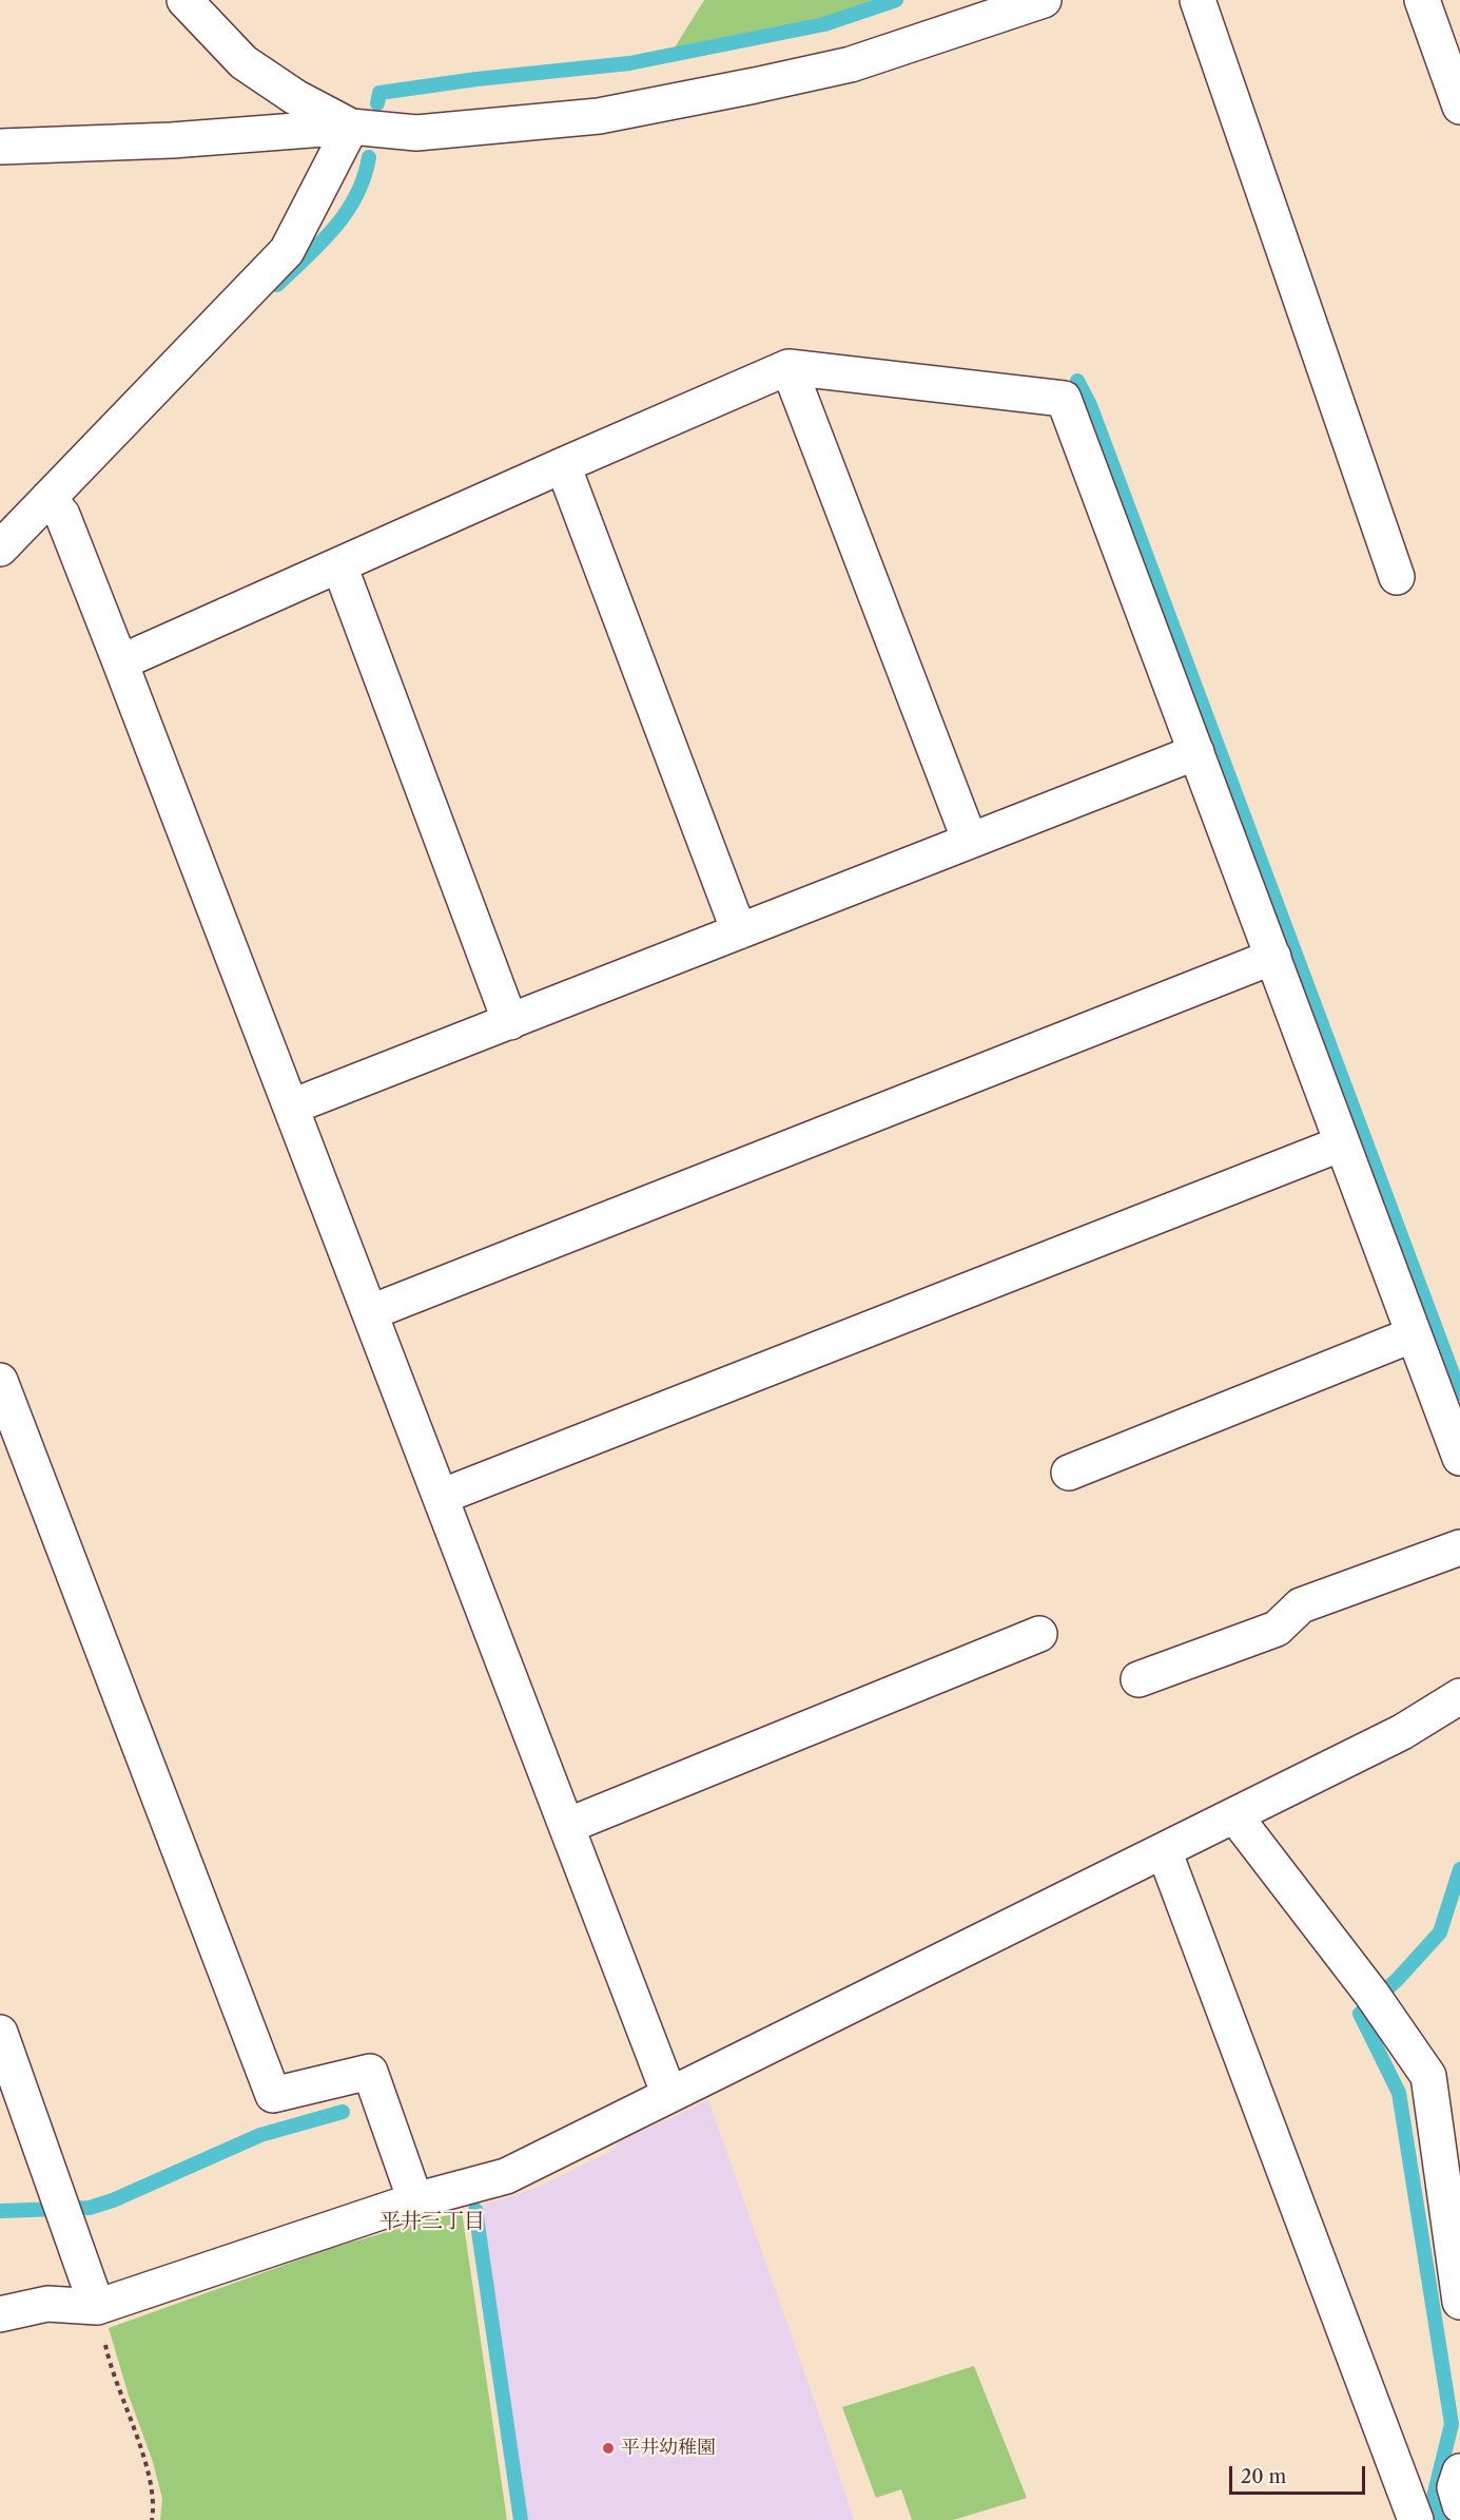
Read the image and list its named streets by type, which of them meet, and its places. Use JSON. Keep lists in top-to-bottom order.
{
  "districts": ["平井三丁目"],
  "places": ["平井幼稚園"],
  "scale_bar": "20 m"
}
